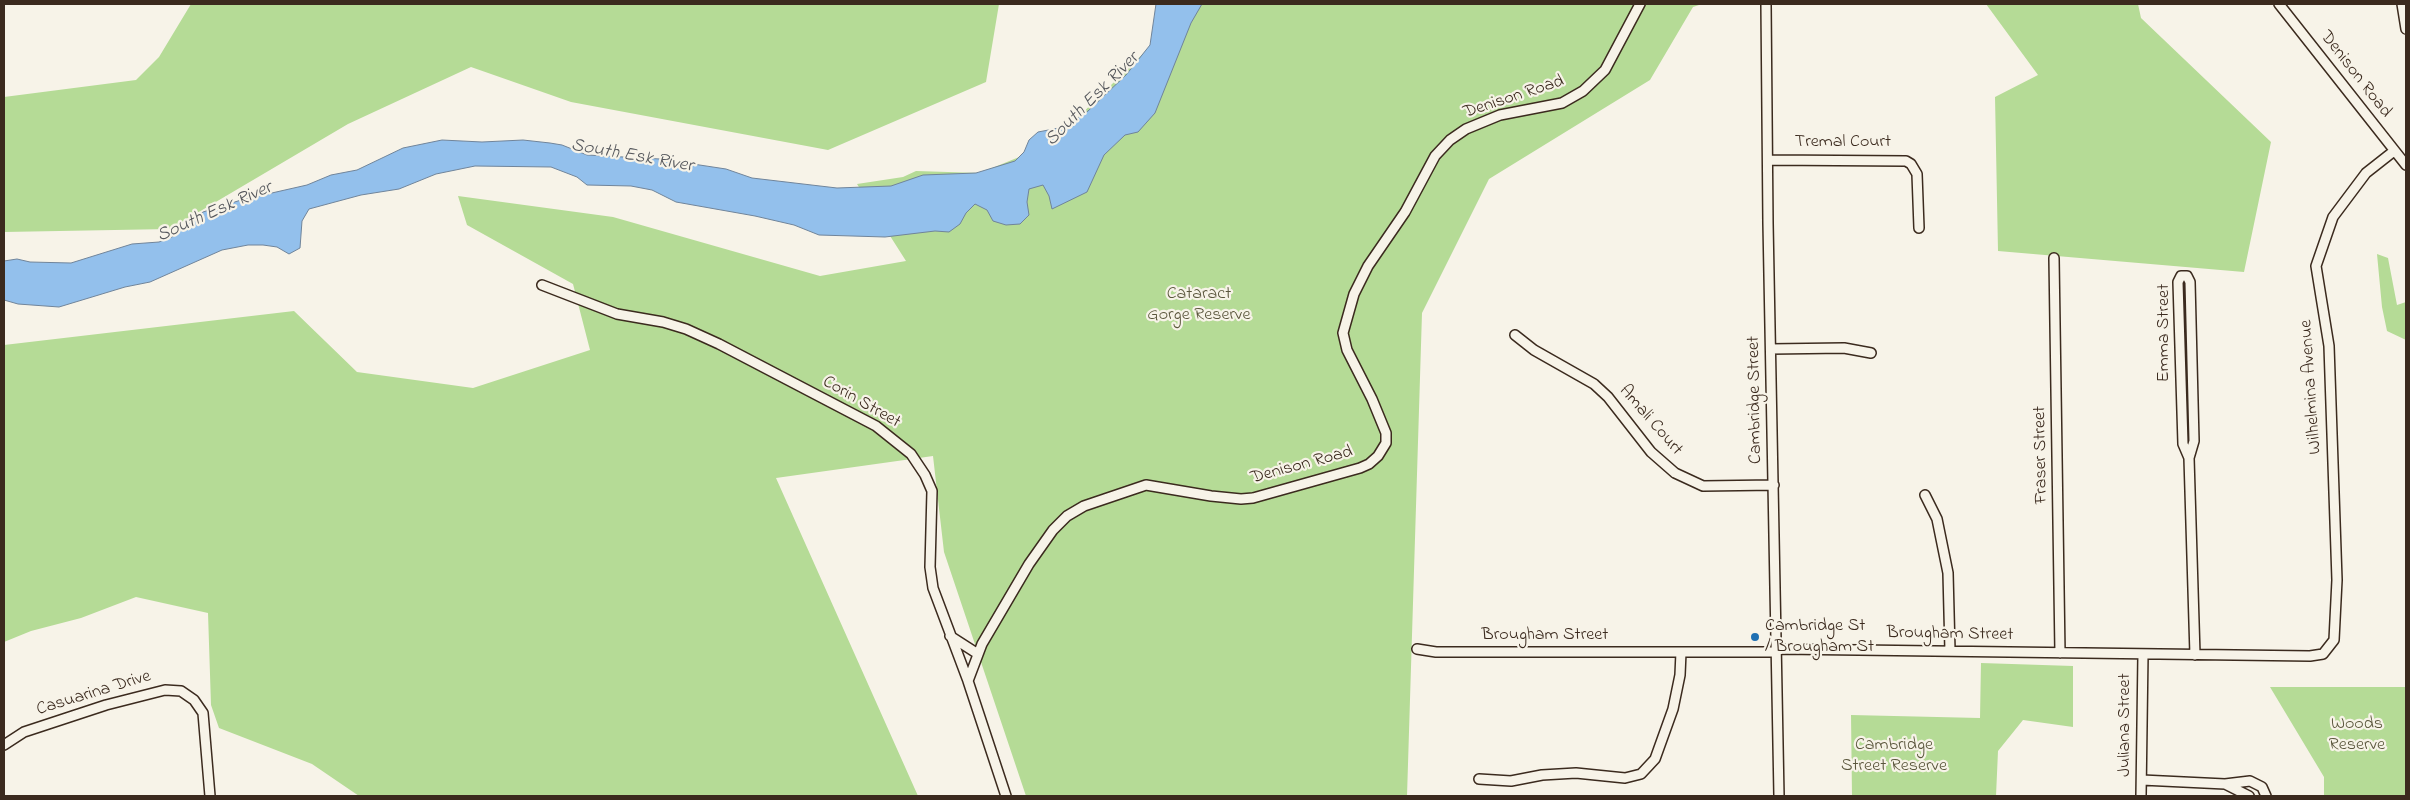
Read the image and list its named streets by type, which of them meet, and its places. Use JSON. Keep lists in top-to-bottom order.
{
  "streets": {
    "street": [
      "Denison Road",
      "Tremal Court",
      "Emma Street",
      "Wilhelmina Avenue",
      "Cambridge Street",
      "Corin Street",
      "Amali Court",
      "Fraser Street",
      "Brougham Street",
      "Casuarina Drive",
      "Juliana Street"
    ]
  },
  "crossings": [
    ["Denison Road", "Wilhelmina Avenue"],
    ["Denison Road", "Corin Street"],
    ["Tremal Court", "Cambridge Street"],
    ["Emma Street", "Brougham Street"],
    ["Wilhelmina Avenue", "Brougham Street"],
    ["Cambridge Street", "Amali Court"],
    ["Cambridge Street", "Brougham Street"],
    ["Fraser Street", "Brougham Street"],
    ["Brougham Street", "Juliana Street"]
  ],
  "water": ["South Esk River"],
  "parks": ["Cataract Gorge Reserve", "Woods Reserve", "Cambridge Street Reserve"],
  "places": ["Cambridge St / Brougham St"]
}
